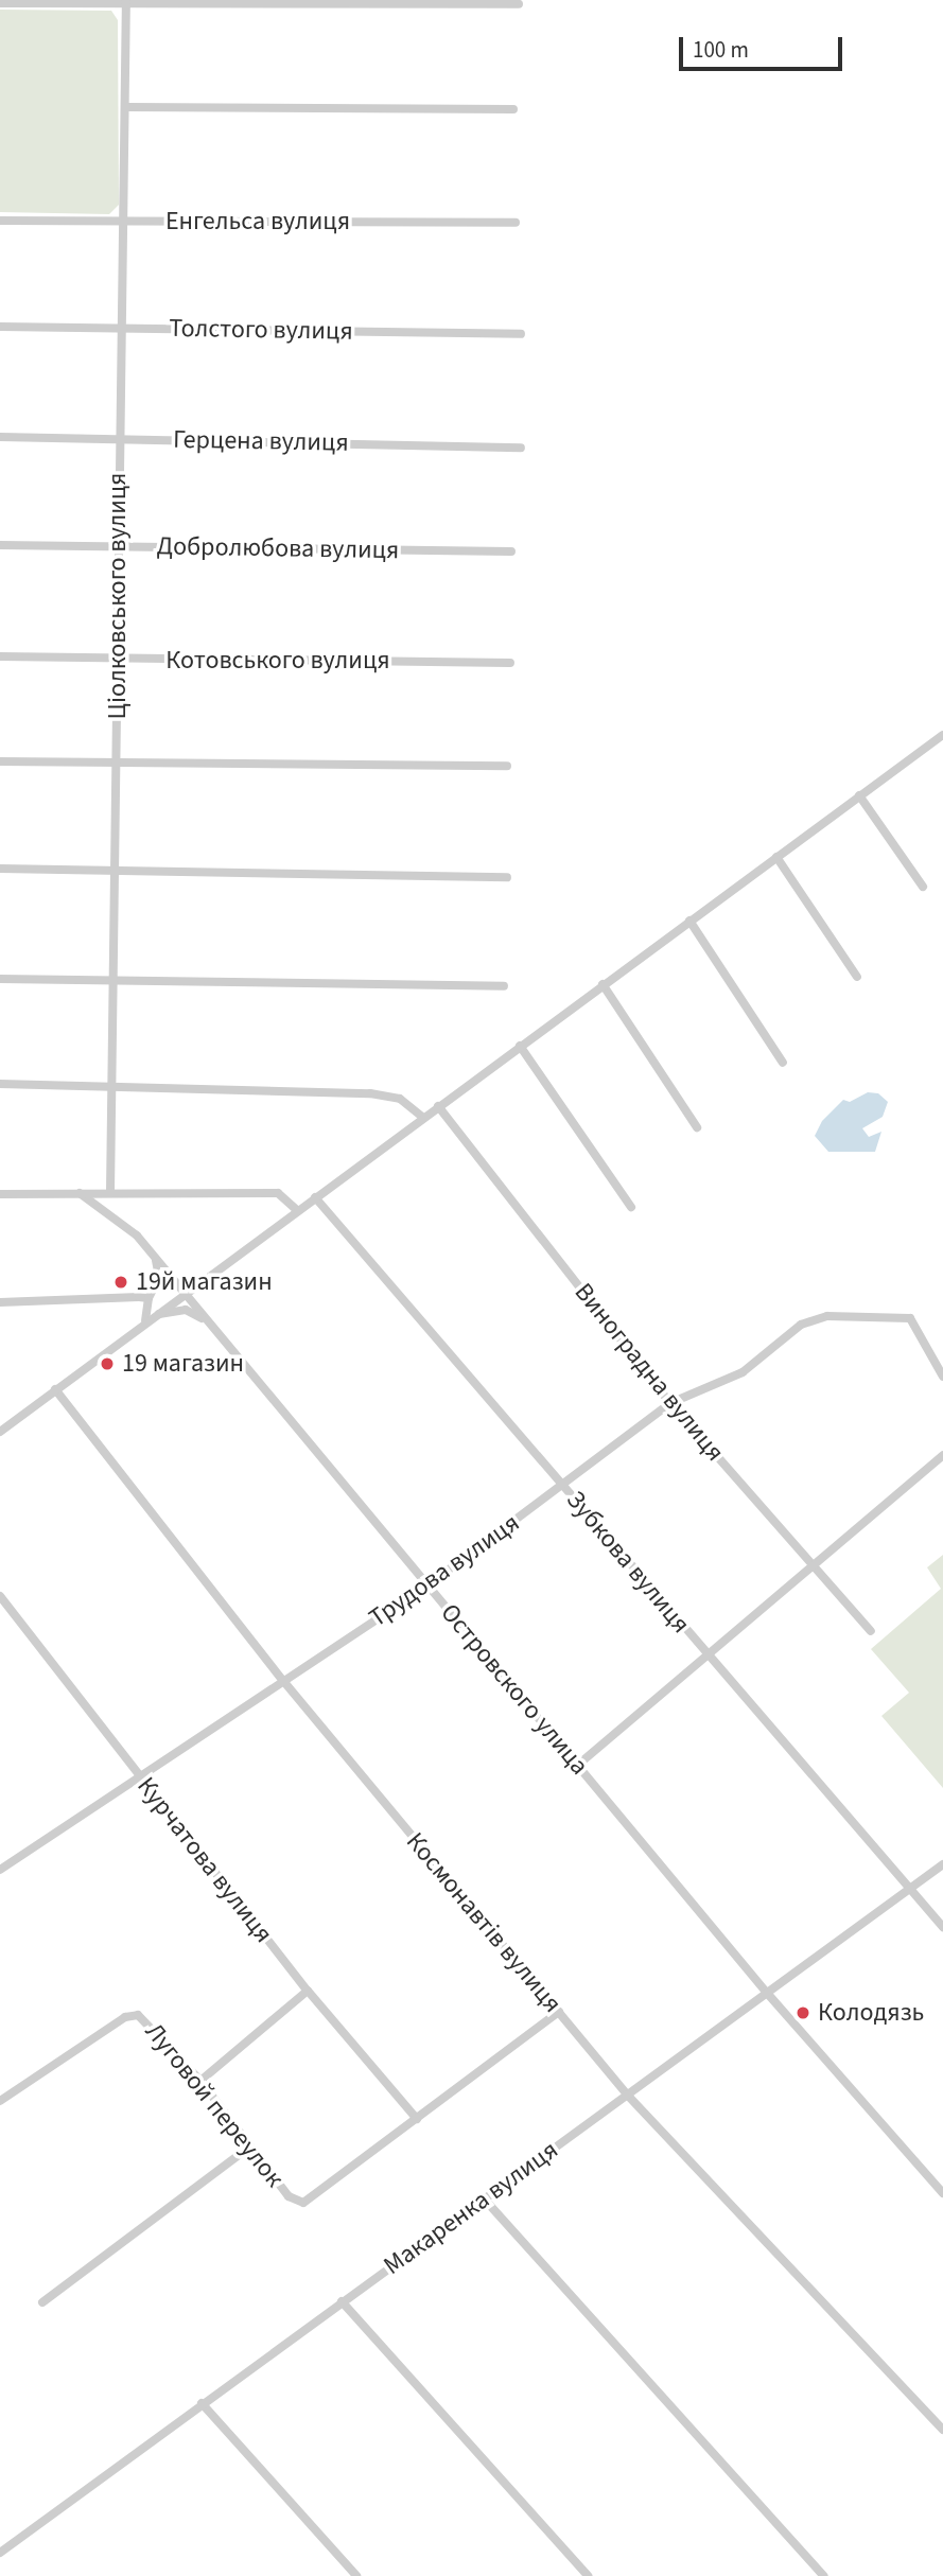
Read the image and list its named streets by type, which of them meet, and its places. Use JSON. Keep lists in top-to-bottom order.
{
  "streets": {
    "street": [
      "Енгельса вулиця",
      "Толстого вулиця",
      "Герцена вулиця",
      "Добролюбова вулиця",
      "Ціолковського вулиця",
      "Котовського вулиця",
      "Виноградна вулиця",
      "Зубкова вулиця",
      "Трудова вулиця",
      "Островского улица",
      "Курчатова вулиця",
      "Космонавтів вулиця",
      "Луговой переулок",
      "Макаренка вулиця"
    ]
  },
  "crossings": [
    ["Енгельса вулиця", "Ціолковського вулиця"],
    ["Толстого вулиця", "Ціолковського вулиця"],
    ["Герцена вулиця", "Ціолковського вулиця"],
    ["Добролюбова вулиця", "Ціолковського вулиця"],
    ["Ціолковського вулиця", "Котовського вулиця"],
    ["Виноградна вулиця", "Трудова вулиця"],
    ["Зубкова вулиця", "Трудова вулиця"],
    ["Зубкова вулиця", "Макаренка вулиця"],
    ["Трудова вулиця", "Островского улица"],
    ["Трудова вулиця", "Курчатова вулиця"],
    ["Трудова вулиця", "Космонавтів вулиця"],
    ["Островского улица", "Макаренка вулиця"],
    ["Курчатова вулиця", "Луговой переулок"],
    ["Космонавтів вулиця", "Луговой переулок"],
    ["Космонавтів вулиця", "Макаренка вулиця"]
  ],
  "places": ["19й магазин", "19 магазин", "Колодязь"],
  "scale_bar": "100 m"
}
